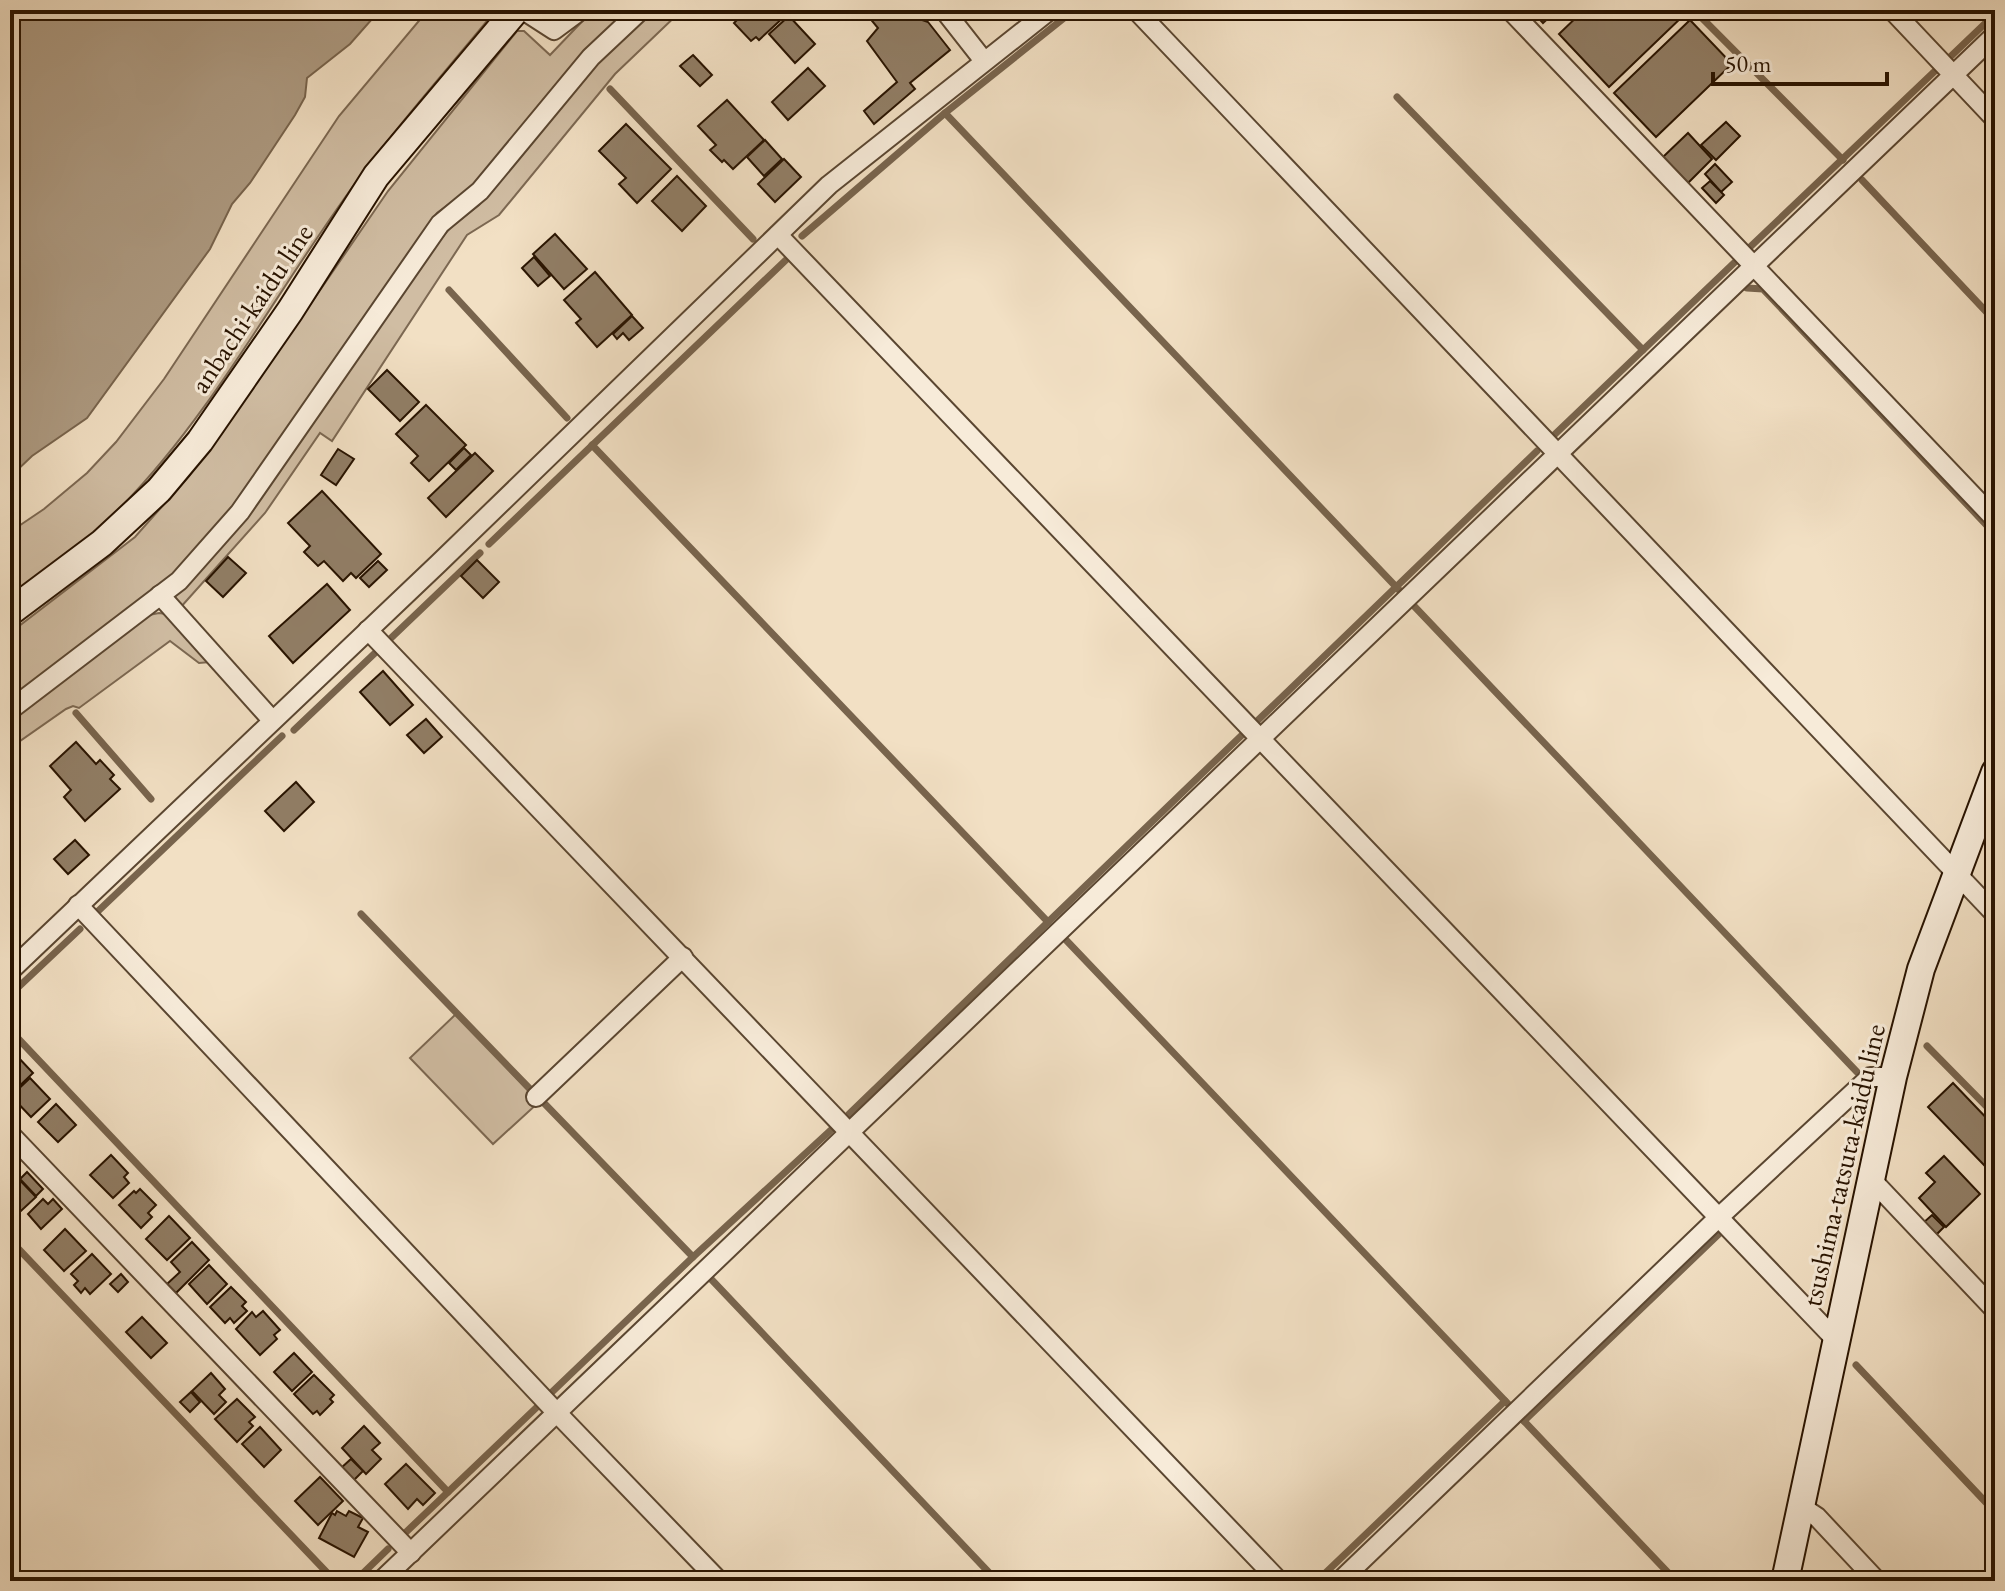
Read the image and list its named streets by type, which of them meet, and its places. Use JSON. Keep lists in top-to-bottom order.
{
  "streets": {
    "main road": ["anbachi-kaidu line", "tsushima-tatsuta-kaidu line"]
  },
  "scale_bar": "50 m"
}
